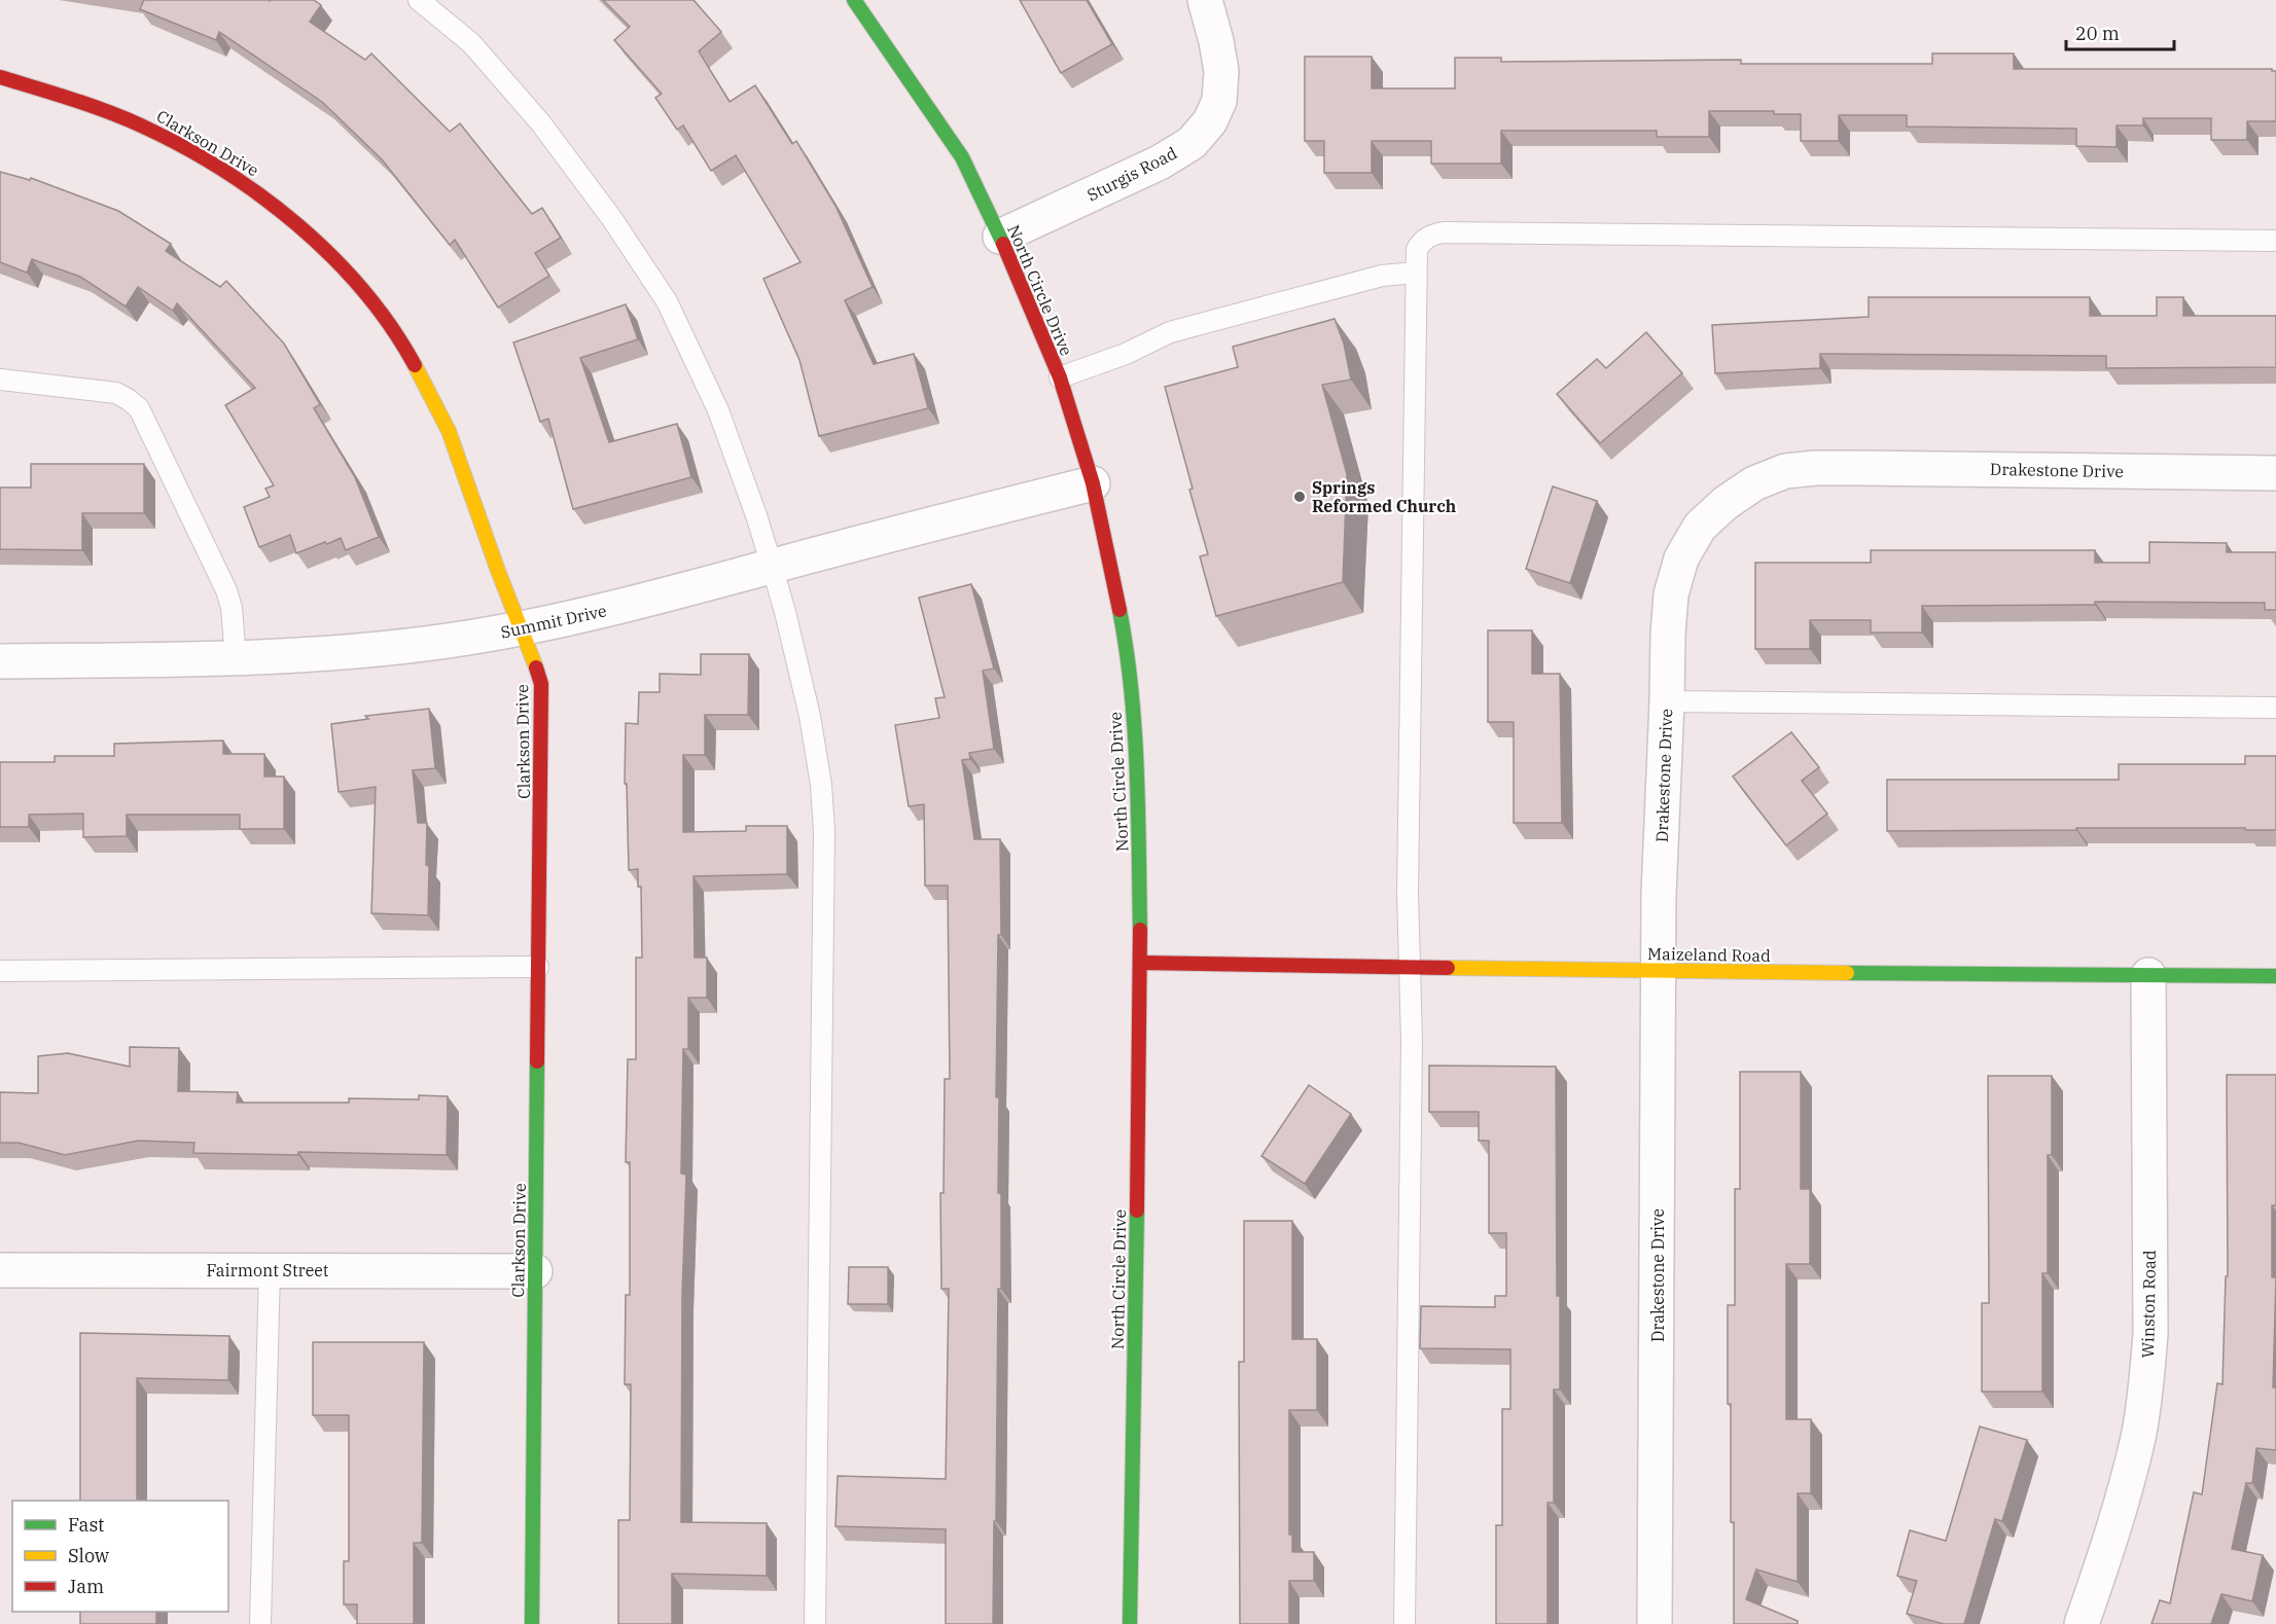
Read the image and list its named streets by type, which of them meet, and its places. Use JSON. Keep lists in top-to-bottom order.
{
  "streets": {
    "main road": ["Clarkson Drive", "North Circle Drive", "Maizeland Road"],
    "street": [
      "Sturgis Road",
      "Drakestone Drive",
      "Summit Drive",
      "Fairmont Street",
      "Winston Road"
    ]
  },
  "crossings": [
    ["Clarkson Drive", "Summit Drive"],
    ["Clarkson Drive", "Fairmont Street"],
    ["Sturgis Road", "North Circle Drive"],
    ["North Circle Drive", "Summit Drive"],
    ["North Circle Drive", "Maizeland Road"],
    ["Drakestone Drive", "Maizeland Road"],
    ["Maizeland Road", "Winston Road"]
  ],
  "places": ["Springs Reformed Church"],
  "legend": ["Fast", "Slow", "Jam"],
  "scale_bar": "20 m"
}
